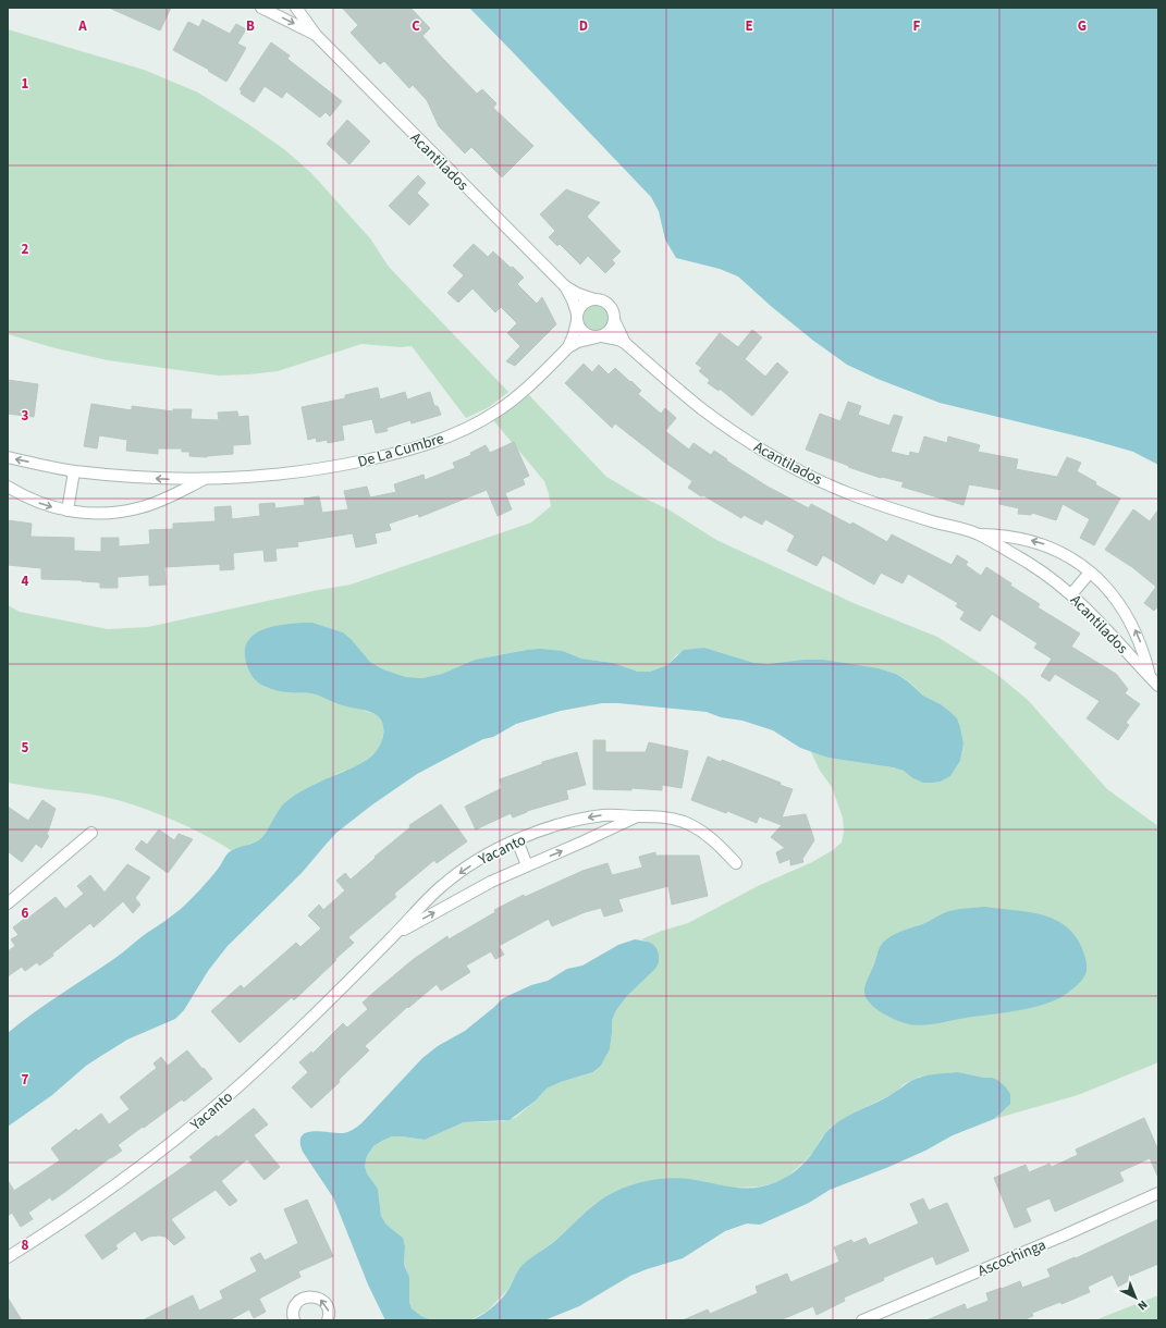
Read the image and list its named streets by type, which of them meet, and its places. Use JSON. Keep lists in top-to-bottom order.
{
  "streets": {
    "street": [
      "Acantilados",
      "De La Cumbre",
      "Yacanto",
      "Ascochinga"
    ]
  },
  "north": "bottom right",
  "grid": {
    "columns": [
      "A",
      "B",
      "C",
      "D",
      "E",
      "F",
      "G"
    ],
    "rows": [
      "1",
      "2",
      "3",
      "4",
      "5",
      "6",
      "7",
      "8"
    ]
  }
}
